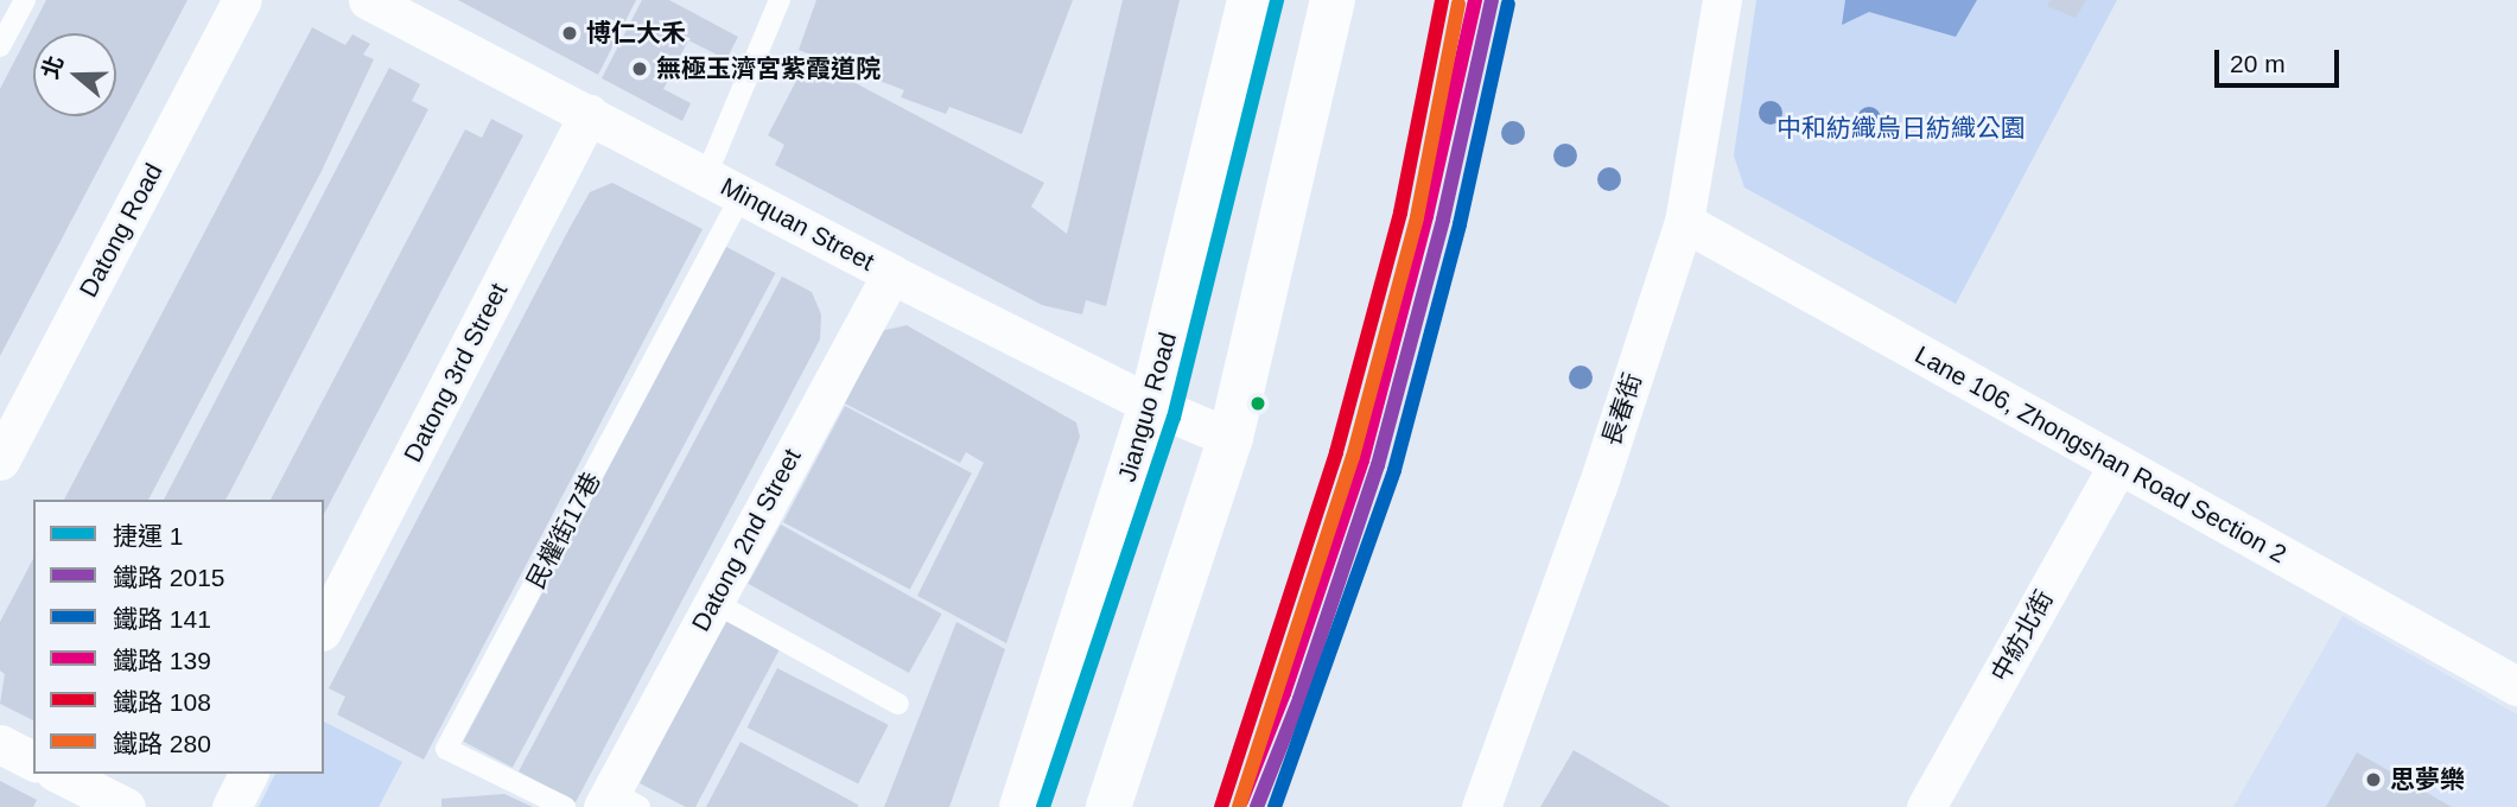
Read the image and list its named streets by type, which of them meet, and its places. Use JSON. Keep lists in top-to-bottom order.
{
  "streets": {
    "main road": ["Jianguo Road"],
    "street": [
      "Minquan Street",
      "Datong Road",
      "Datong 3rd Street",
      "長春街",
      "Lane 106, Zhongshan Road Section 2",
      "Datong 2nd Street",
      "中紡北街"
    ],
    "lane": ["民權街17巷"]
  },
  "crossings": [
    ["Minquan Street", "Datong 3rd Street"],
    ["Minquan Street", "Jianguo Road"],
    ["Minquan Street", "民權街17巷"],
    ["Minquan Street", "Datong 2nd Street"],
    ["長春街", "Lane 106, Zhongshan Road Section 2"],
    ["Lane 106, Zhongshan Road Section 2", "中紡北街"]
  ],
  "parks": ["中和紡織烏日紡織公園"],
  "places": ["博仁大禾", "無極玉濟宮紫霞道院", "思夢樂"],
  "lines": [
    "metro line 1",
    "rail line 2015",
    "rail line 139",
    "rail line 108",
    "rail line 141",
    "rail line 280"
  ],
  "legend": [
    "捷運 1",
    "鐵路 2015",
    "鐵路 141",
    "鐵路 139",
    "鐵路 108",
    "鐵路 280"
  ],
  "scale_bar": "20 m",
  "north": "left"
}
